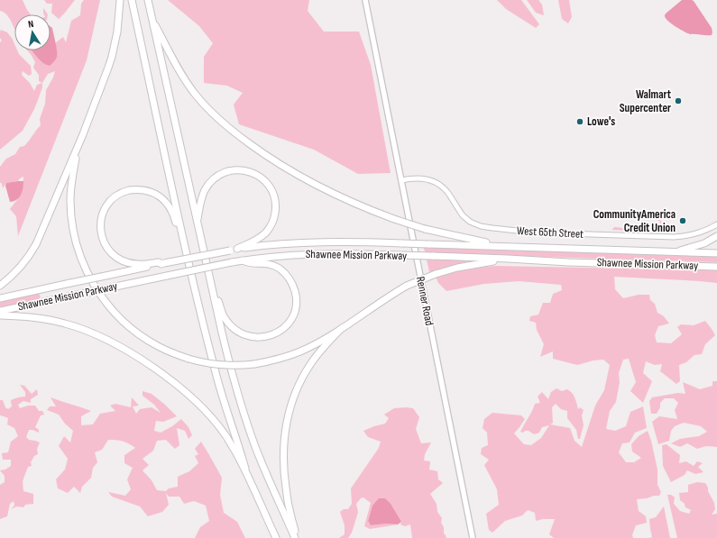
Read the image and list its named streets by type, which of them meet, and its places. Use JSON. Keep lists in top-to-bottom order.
{
  "streets": {
    "highway": ["Shawnee Mission Parkway"],
    "main road": ["Renner Road"],
    "street": ["West 65th Street"]
  },
  "crossings": [
    ["West 65th Street", "Renner Road"]
  ],
  "places": ["Walmart Supercenter", "Lowe's", "CommunityAmerica Credit Union"],
  "north": "top"
}
